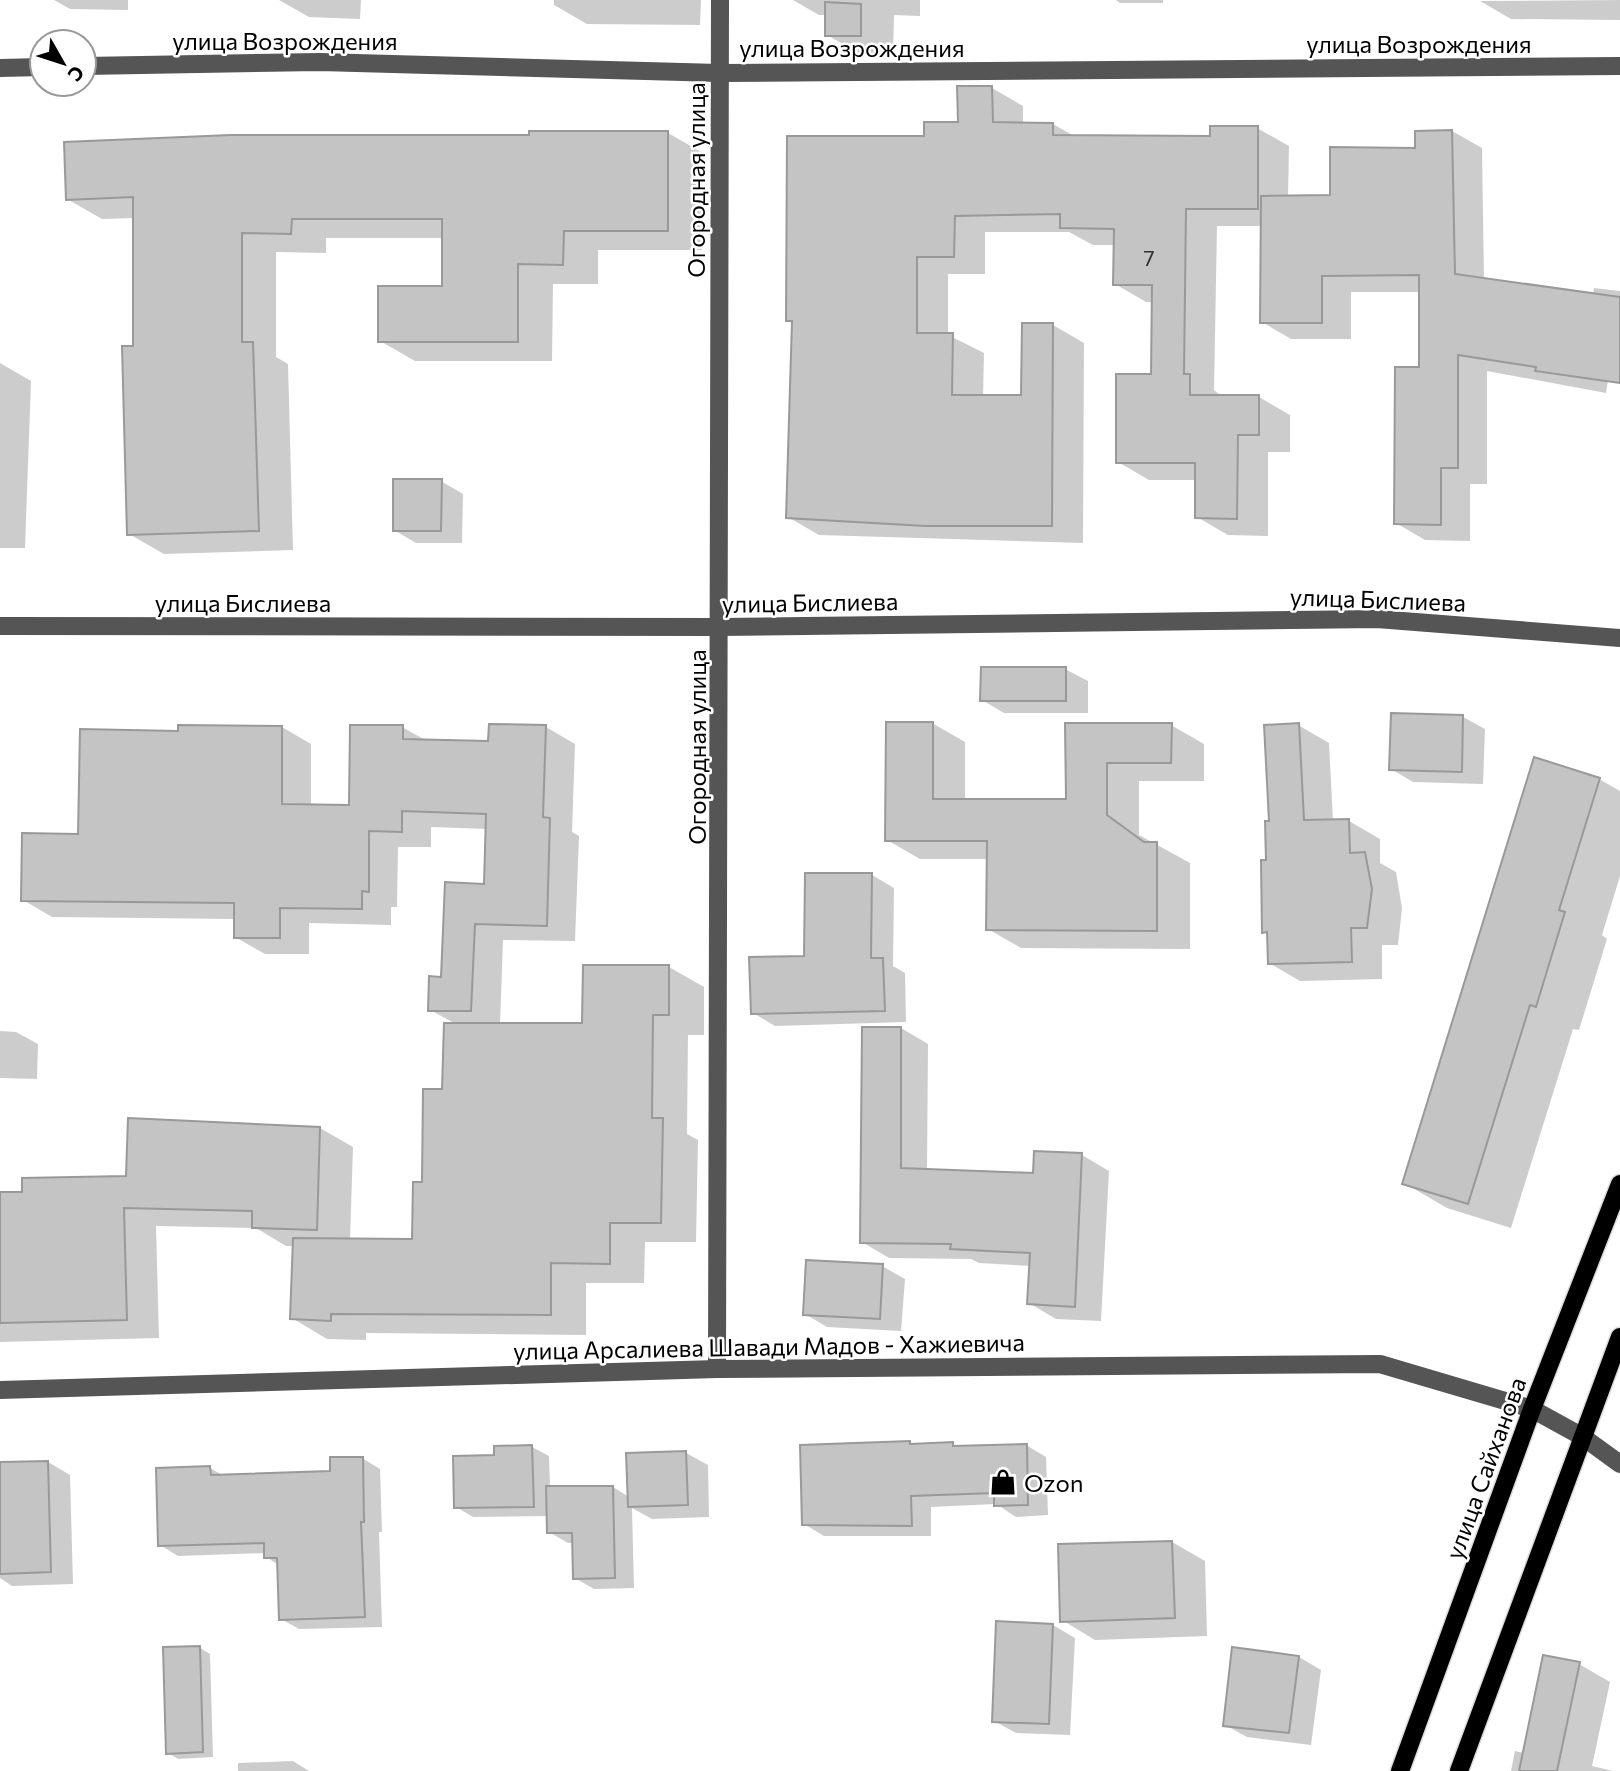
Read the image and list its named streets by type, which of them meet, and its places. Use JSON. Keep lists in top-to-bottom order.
{
  "streets": {
    "main road": ["улица Сайханова"],
    "street": [
      "улица Возрождения",
      "Огородная улица",
      "улица Бислиева",
      "улица Арсалиева Шавади Мадов - Хажиевича"
    ]
  },
  "crossings": [
    ["улица Возрождения", "Огородная улица"],
    ["Огородная улица", "улица Бислиева"],
    ["Огородная улица", "улица Арсалиева Шавади Мадов - Хажиевича"],
    ["улица Арсалиева Шавади Мадов - Хажиевича", "улица Сайханова"]
  ],
  "places": {
    "shop": ["Ozon"]
  },
  "house_numbers": ["7"],
  "north": "bottom right"
}
